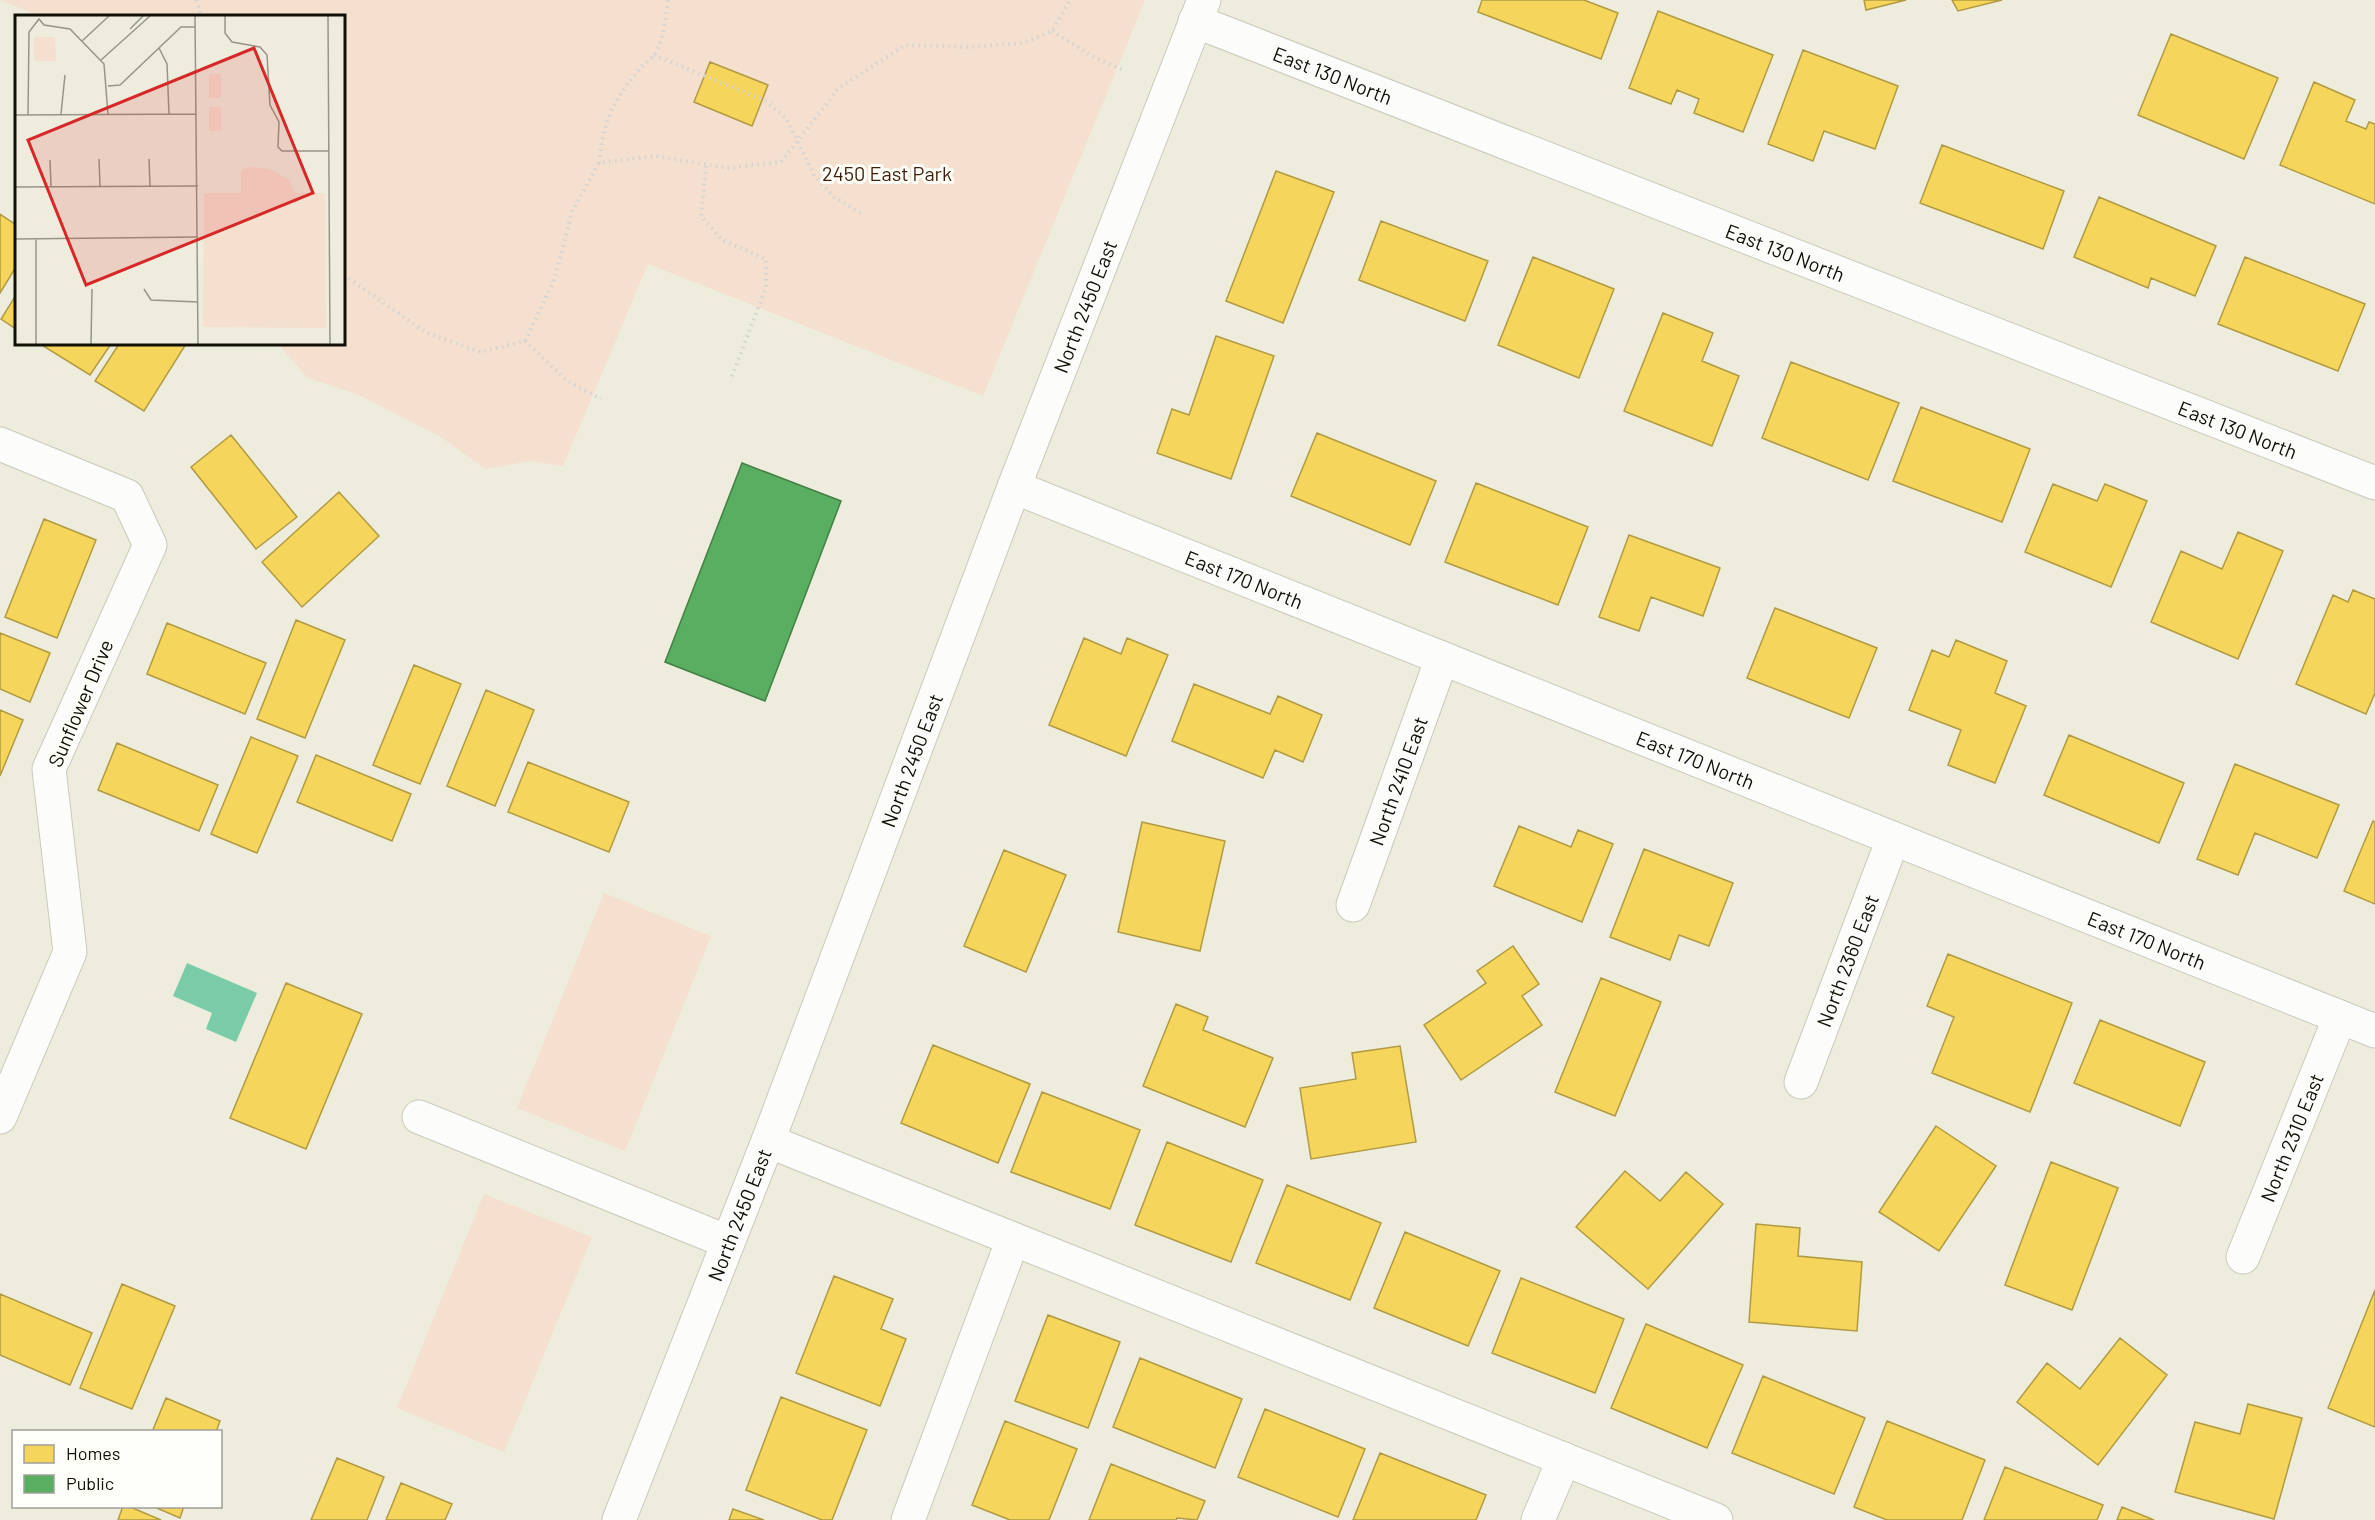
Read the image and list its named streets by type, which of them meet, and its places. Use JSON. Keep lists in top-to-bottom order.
{
  "streets": {
    "street": [
      "East 130 North",
      "North 2450 East",
      "East 170 North",
      "Sunflower Drive",
      "North 2410 East",
      "North 2360 East",
      "North 2310 East"
    ]
  },
  "crossings": [
    ["East 130 North", "North 2450 East"],
    ["North 2450 East", "East 170 North"],
    ["East 170 North", "North 2410 East"],
    ["East 170 North", "North 2360 East"],
    ["East 170 North", "North 2310 East"]
  ],
  "parks": ["2450 East Park"],
  "legend": ["Homes", "Public"]
}
